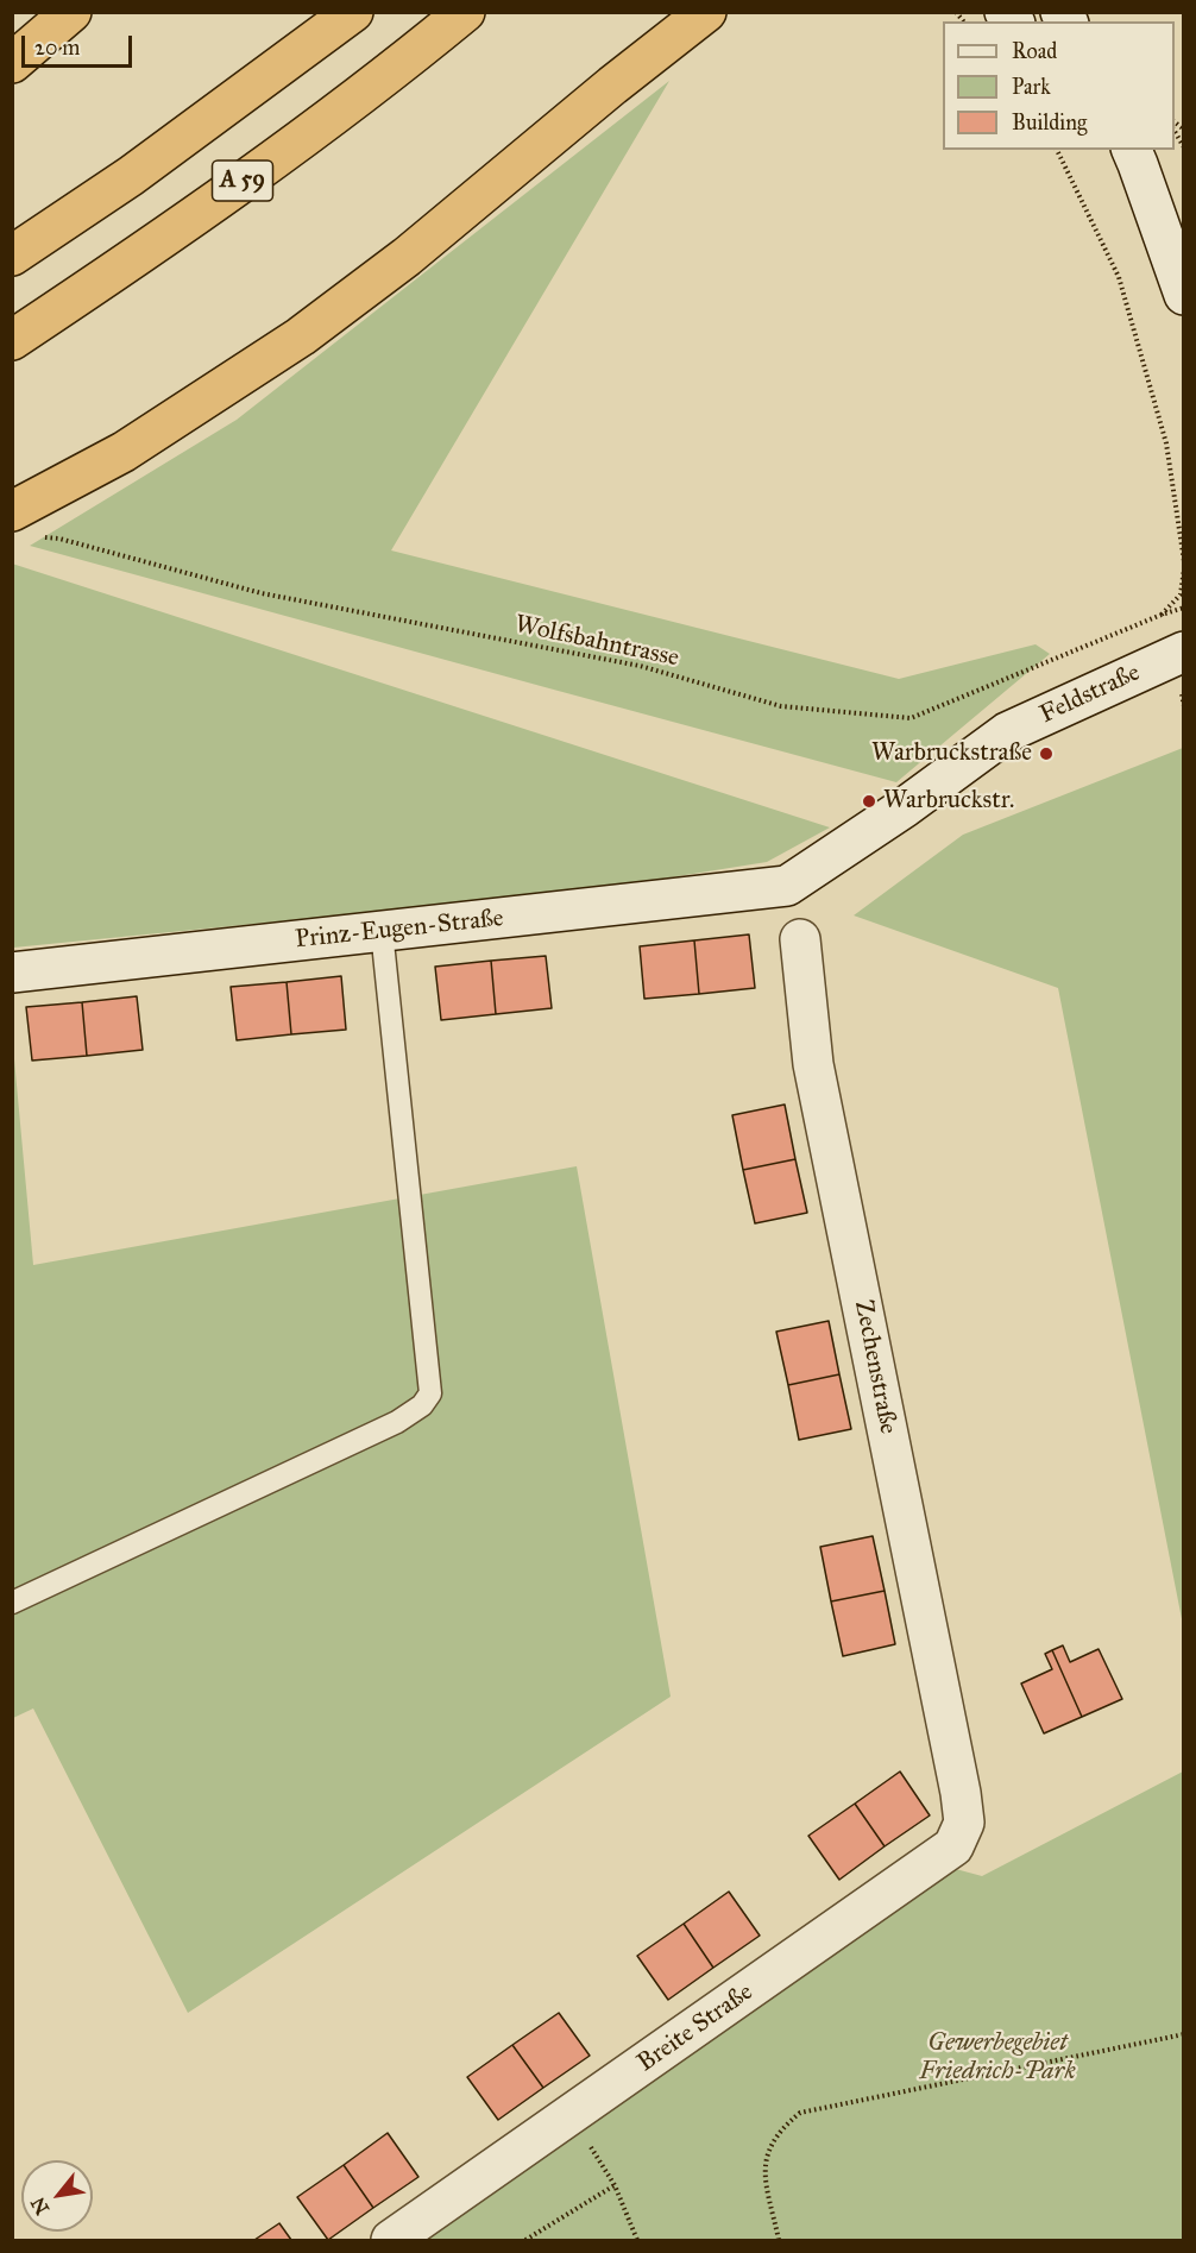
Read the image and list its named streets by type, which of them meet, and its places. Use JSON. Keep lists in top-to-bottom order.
{
  "streets": {
    "highway": ["A 59"],
    "street": [
      "Feldstraße",
      "Prinz-Eugen-Straße",
      "Zechenstraße",
      "Breite Straße"
    ],
    "path": ["Wolfsbahntrasse"]
  },
  "crossings": [
    ["Feldstraße", "Prinz-Eugen-Straße"],
    ["Zechenstraße", "Breite Straße"]
  ],
  "parks": ["Gewerbegebiet Friedrich-Park"],
  "places": ["Warbruckstraße", "Warbruckstr."],
  "legend": ["Road", "Park", "Building"],
  "scale_bar": "20 m",
  "north": "bottom left"
}
